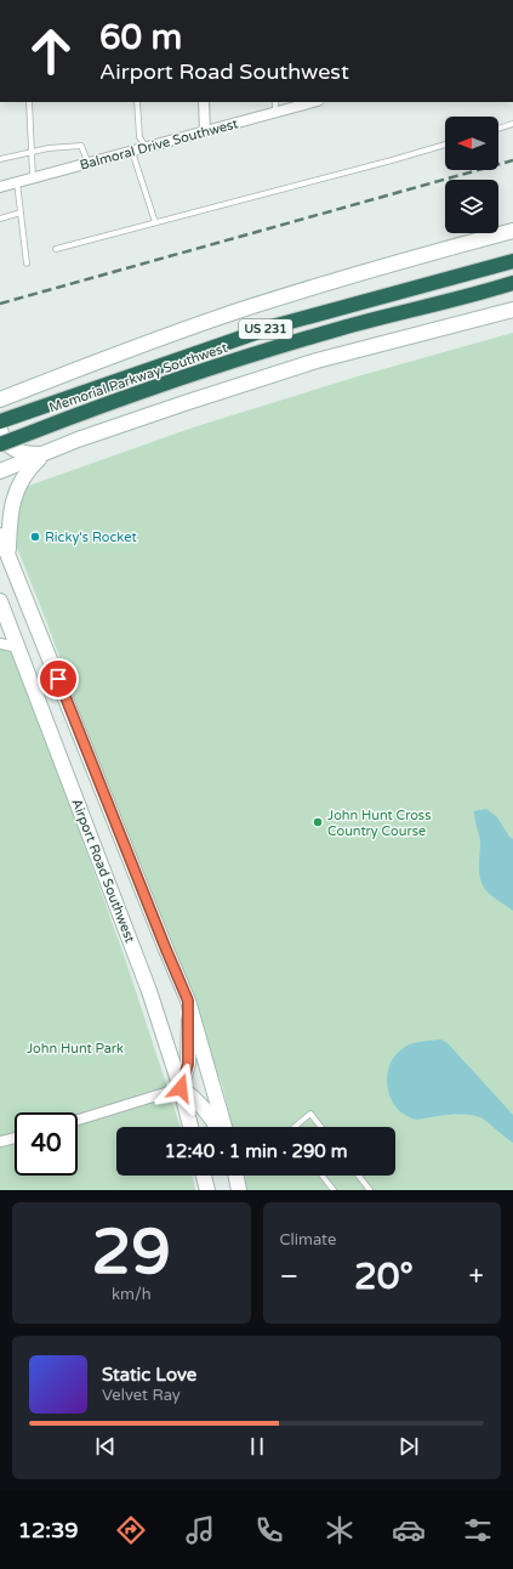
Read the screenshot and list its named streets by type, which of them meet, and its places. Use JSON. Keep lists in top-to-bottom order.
{
  "streets": {
    "highway": ["US 231", "Memorial Parkway Southwest"],
    "street": ["Balmoral Drive Southwest", "Airport Road Southwest"]
  },
  "parks": ["John Hunt Park"],
  "places": ["Ricky's Rocket", "John Hunt Cross Country Course"],
  "north": "left",
  "page": {
    "turn": ["60 m", "Airport Road Southwest"],
    "limit": "40",
    "trip": "12:40 · 1 min · 290 m",
    "tile": [
      ["29", "km/h"],
      "Climate"
    ],
    "heat": ["−", "20°", "+"],
    "song": ["Static Love", "Velvet Ray"],
    "tabs": "12:39"
  }
}
